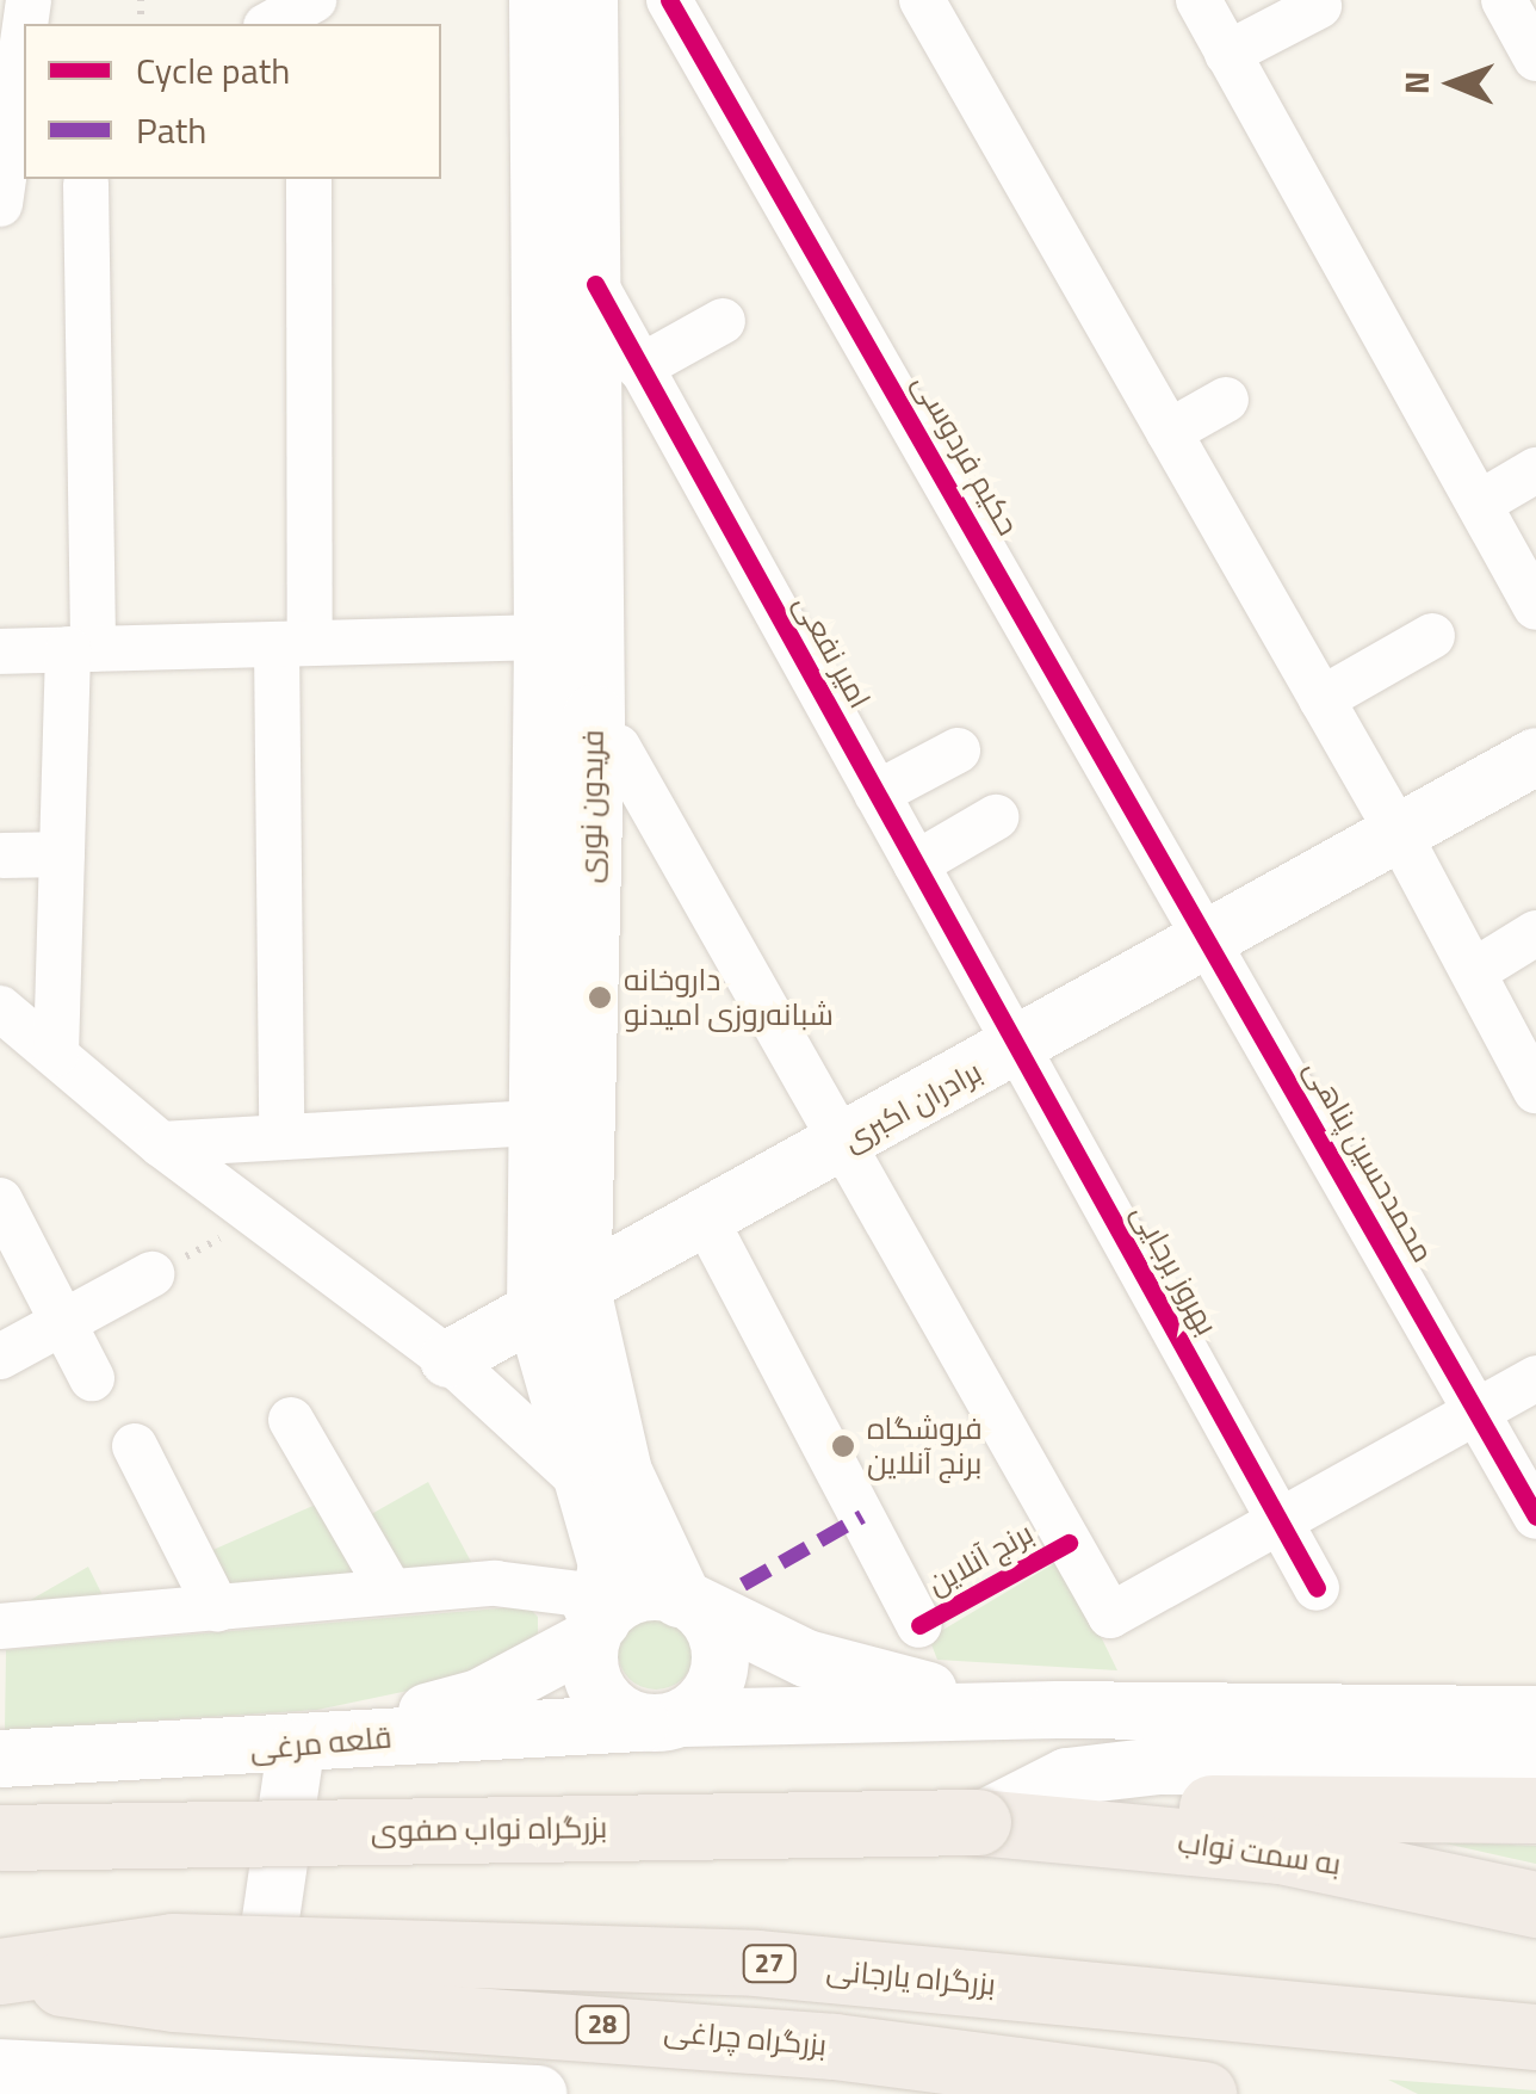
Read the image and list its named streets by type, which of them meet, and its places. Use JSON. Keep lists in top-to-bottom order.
{
  "streets": {
    "highway": [
      "بزرگراه نواب صفوی",
      "به سمت نواب",
      "27",
      "بزرگراه یارجانی",
      "28",
      "بزرگراه چراغی"
    ],
    "main road": ["فریدون نوری"],
    "street": [
      "حکیم فردوسی",
      "امیر نفعی",
      "برادران اکبری",
      "محمدحسین پناهی",
      "بهروز برجایی",
      "قلعه مرغی"
    ],
    "cycle path": ["برنج آنلاین"]
  },
  "crossings": [
    ["حکیم فردوسی", "برادران اکبری"],
    ["حکیم فردوسی", "محمدحسین پناهی"],
    ["امیر نفعی", "فریدون نوری"],
    ["امیر نفعی", "برادران اکبری"],
    ["امیر نفعی", "بهروز برجایی"],
    ["فریدون نوری", "برادران اکبری"],
    ["فریدون نوری", "قلعه مرغی"],
    ["برادران اکبری", "محمدحسین پناهی"],
    ["برادران اکبری", "بهروز برجایی"],
    ["بزرگراه نواب صفوی", "به سمت نواب"],
    ["بزرگراه یارجانی", "بزرگراه چراغی"]
  ],
  "places": ["داروخانه شبانه‌روزی امیدنو", "فروشگاه برنج آنلاین"],
  "legend": ["Cycle path", "Path"],
  "north": "left"
}
